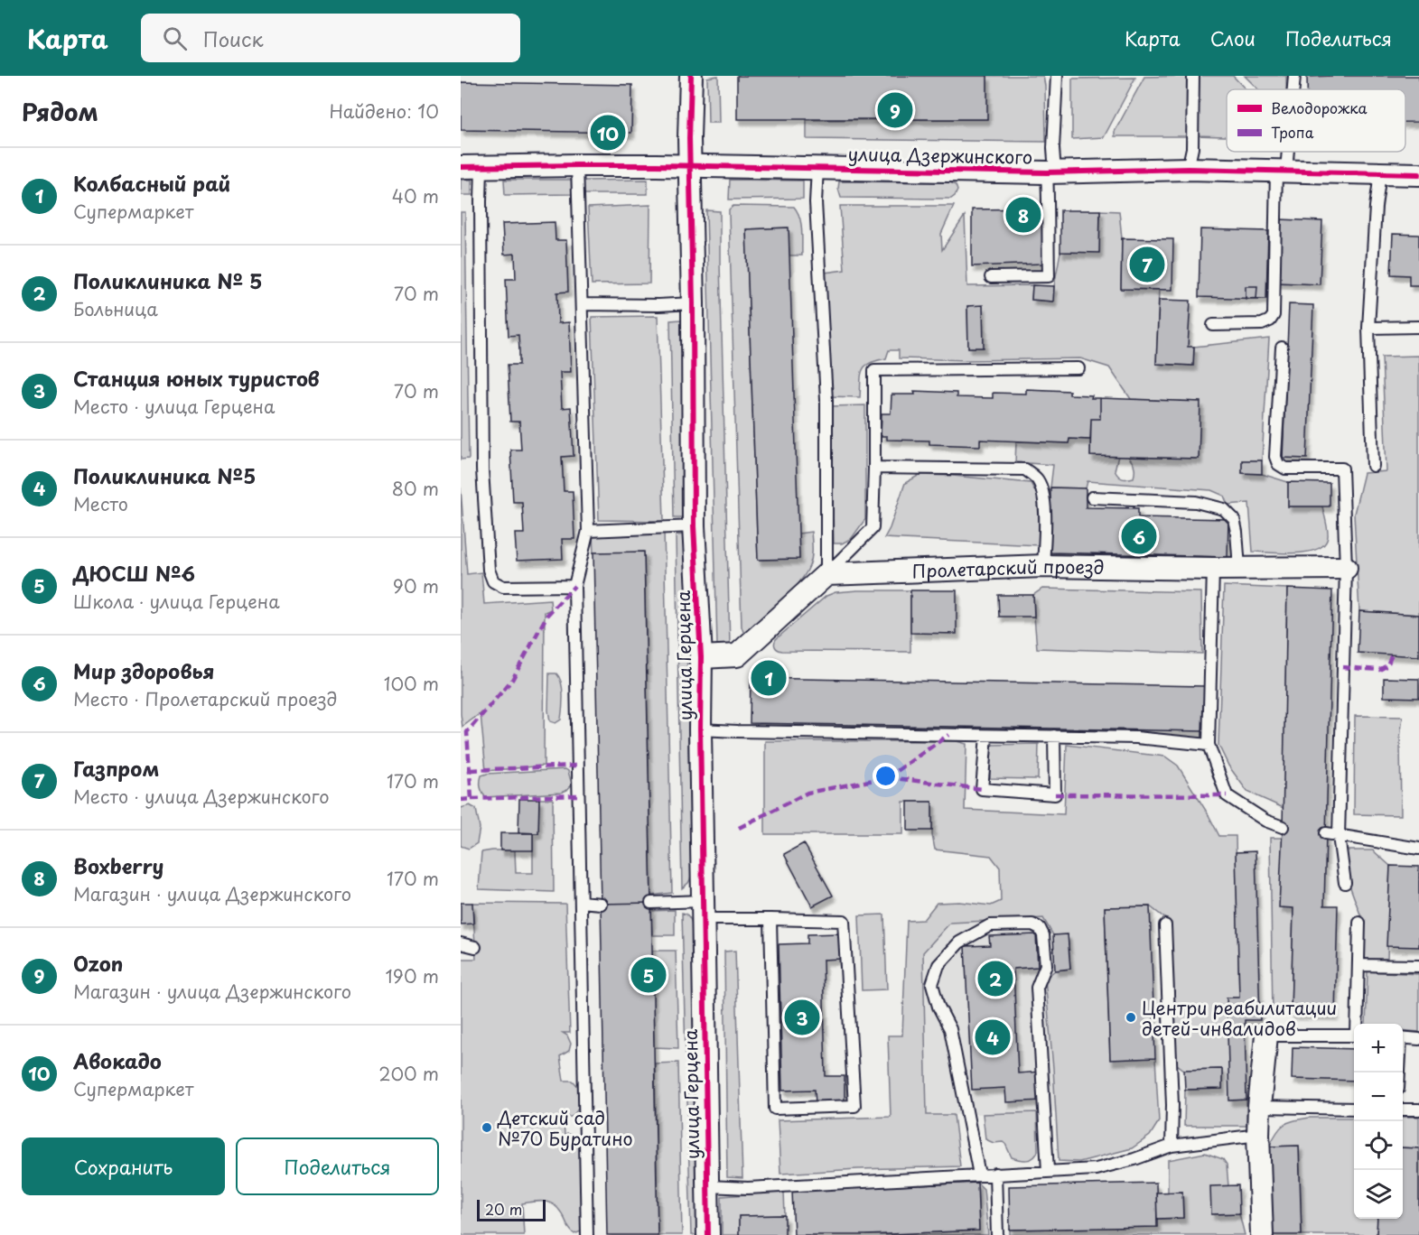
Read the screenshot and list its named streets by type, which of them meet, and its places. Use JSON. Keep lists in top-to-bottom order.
{
  "streets": {
    "street": ["улица Дзержинского", "Пролетарский проезд", "улица Герцена"]
  },
  "crossings": [
    ["улица Дзержинского", "улица Герцена"]
  ],
  "places": ["Центри реабилитации детей-инвалидов", "Детский сад №70 Буратино"],
  "legend": ["Велодорожка", "Тропа"],
  "scale_bar": "20 m",
  "page": {
    "header": "Карта",
    "search": "Поиск",
    "nav": ["Карта", "Слои", "Поделиться"],
    "heading": ["Рядом", "Найдено: 10"],
    "pins": [
      "9",
      "10",
      "8",
      "7",
      "6",
      "1",
      "5",
      "2",
      "3",
      "4"
    ],
    "list": [
      {
        "mark": "1",
        "name": "Колбасный рай",
        "note": "Супермаркет",
        "value": "40 m"
      },
      {
        "mark": "2",
        "name": "Поликлиника № 5",
        "note": "Больница",
        "value": "70 m"
      },
      {
        "mark": "3",
        "name": "Станция юных туристов",
        "note": "Место · улица Герцена",
        "value": "70 m"
      },
      {
        "mark": "4",
        "name": "Поликлиника №5",
        "note": "Место",
        "value": "80 m"
      },
      {
        "mark": "5",
        "name": "ДЮСШ №6",
        "note": "Школа · улица Герцена",
        "value": "90 m"
      },
      {
        "mark": "6",
        "name": "Мир здоровья",
        "note": "Место · Пролетарский проезд",
        "value": "100 m"
      },
      {
        "mark": "7",
        "name": "Газпром",
        "note": "Место · улица Дзержинского",
        "value": "170 m"
      },
      {
        "mark": "8",
        "name": "Boxberry",
        "note": "Магазин · улица Дзержинского",
        "value": "170 m"
      },
      {
        "mark": "9",
        "name": "Ozon",
        "note": "Магазин · улица Дзержинского",
        "value": "190 m"
      },
      {
        "mark": "10",
        "name": "Авокадо",
        "note": "Супермаркет",
        "value": "200 m"
      }
    ],
    "map_buttons": ["+", "−"],
    "buttons": ["Сохранить", "Поделиться"],
    "scale": "20 m"
  }
}
